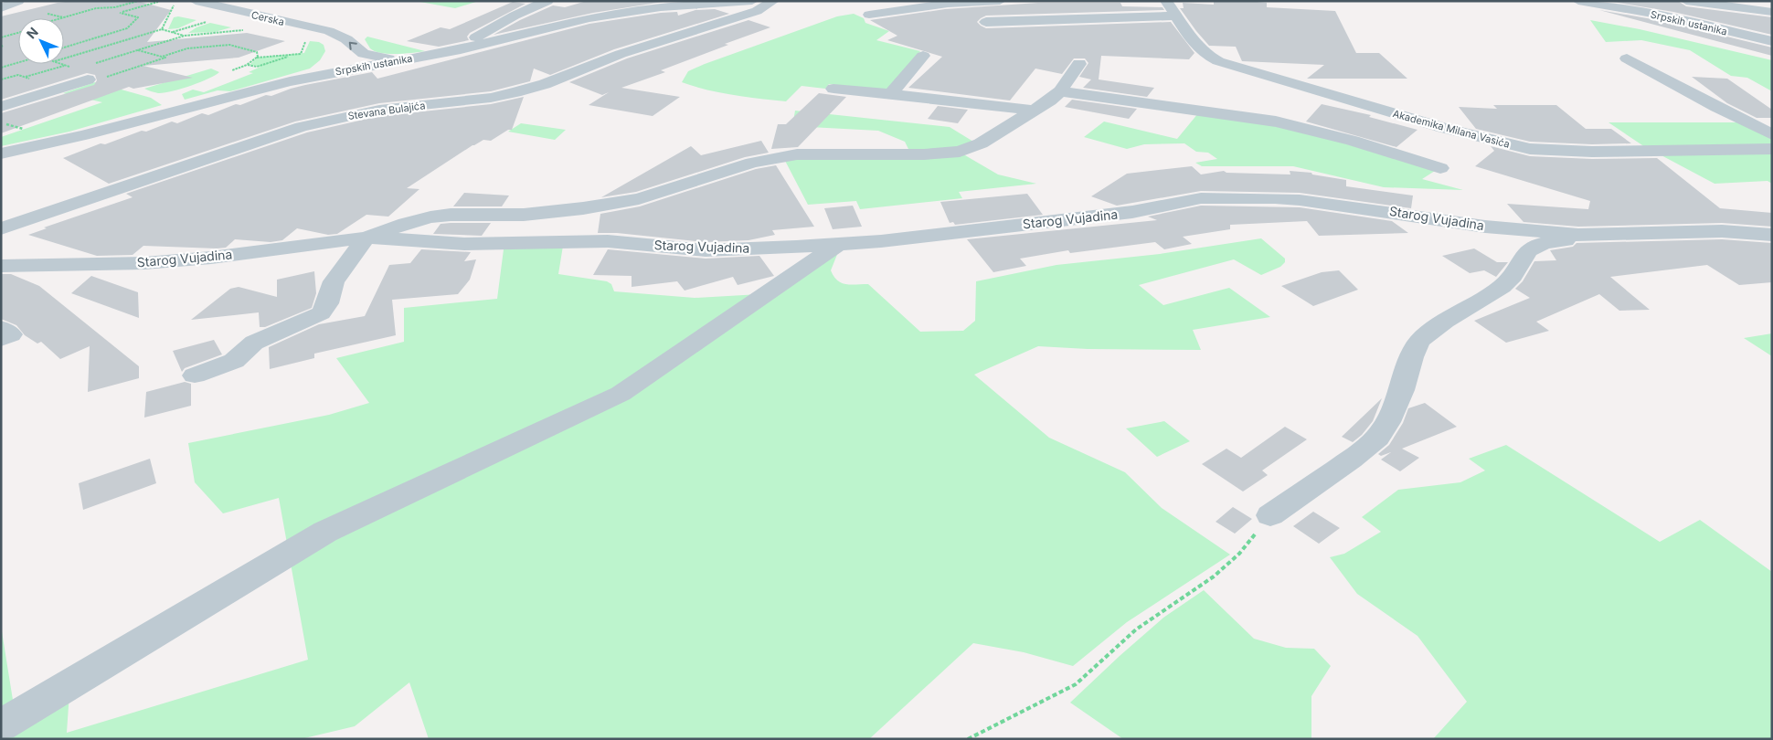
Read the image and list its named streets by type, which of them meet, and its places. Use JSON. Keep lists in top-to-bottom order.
{
  "streets": {
    "street": [
      "Cerska",
      "Srpskih ustanika",
      "Stevana Bulajića",
      "Akademika Milana Vasića",
      "Starog Vujadina"
    ]
  },
  "crossings": [
    ["Cerska", "Srpskih ustanika"]
  ],
  "north": "top left"
}
